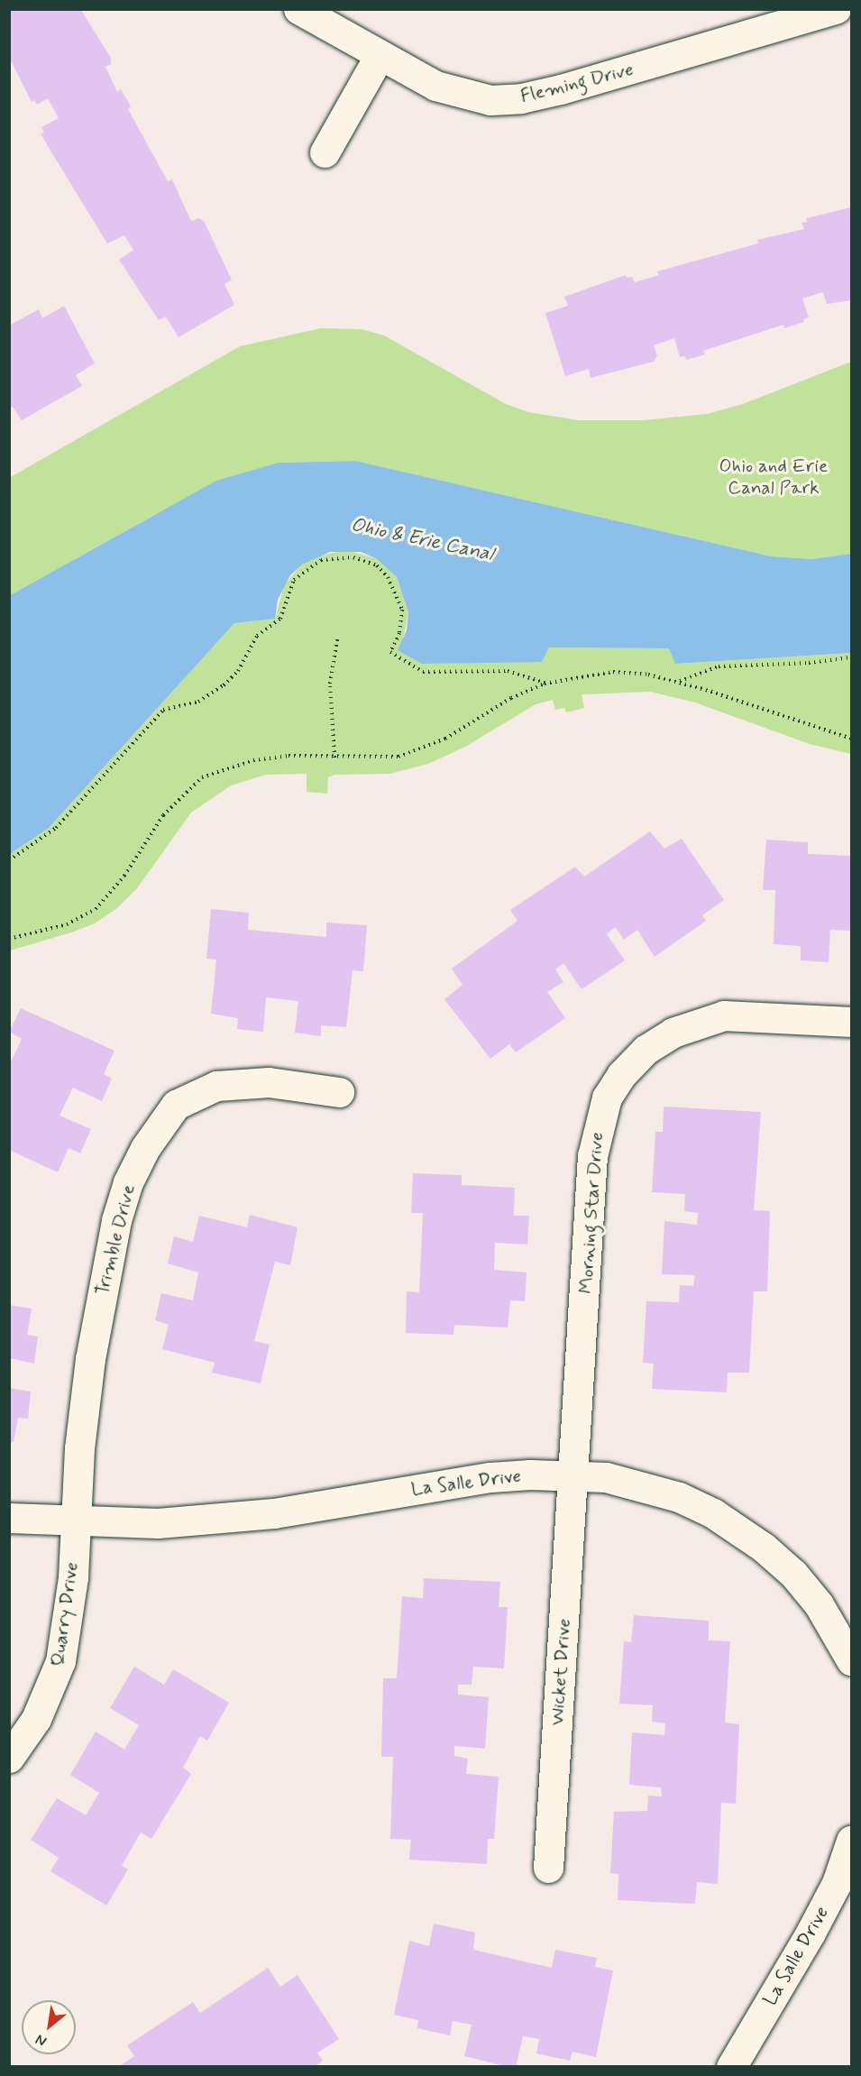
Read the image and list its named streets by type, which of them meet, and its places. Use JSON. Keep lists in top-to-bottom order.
{
  "streets": {
    "street": [
      "Fleming Drive",
      "Morning Star Drive",
      "Trimble Drive",
      "La Salle Drive",
      "Quarry Drive",
      "Wicket Drive"
    ]
  },
  "crossings": [
    ["Morning Star Drive", "La Salle Drive"],
    ["Morning Star Drive", "Wicket Drive"],
    ["Trimble Drive", "La Salle Drive"],
    ["Trimble Drive", "Quarry Drive"],
    ["La Salle Drive", "Quarry Drive"],
    ["La Salle Drive", "Wicket Drive"]
  ],
  "water": ["Ohio & Erie Canal"],
  "parks": ["Ohio and Erie Canal Park"],
  "north": "bottom left"
}
